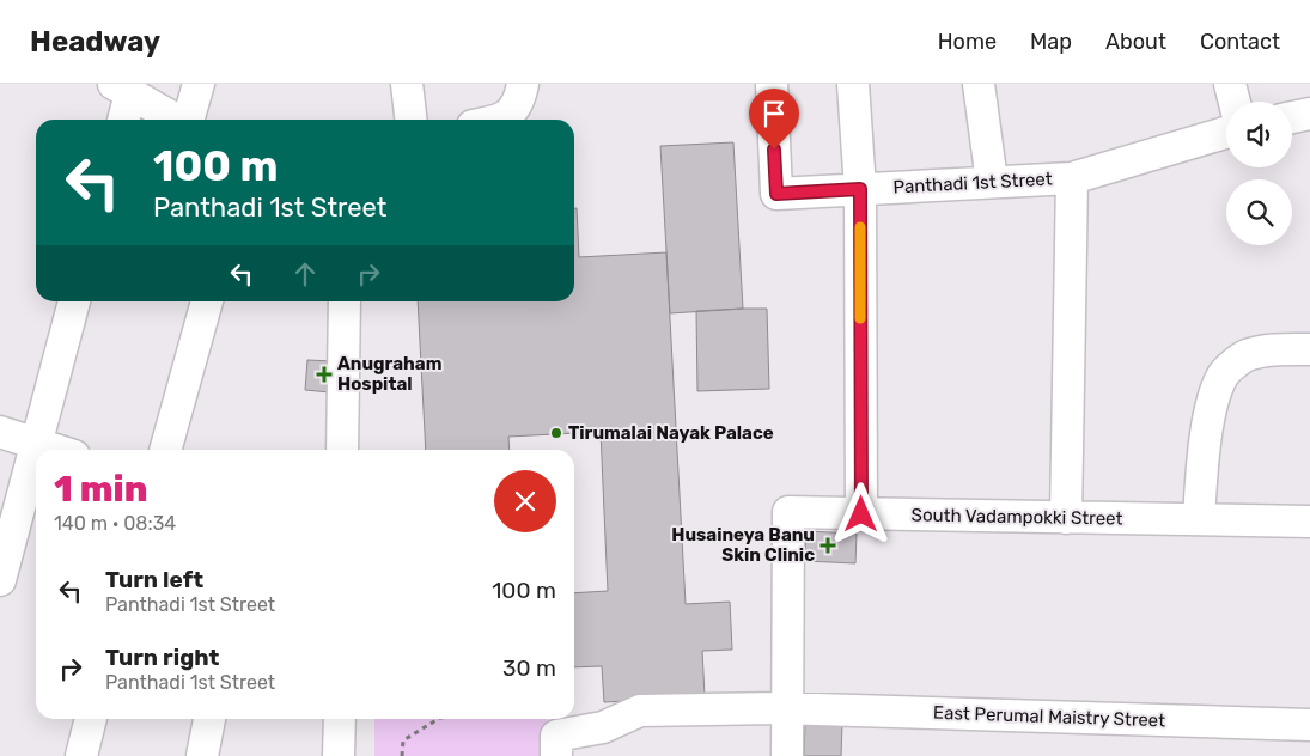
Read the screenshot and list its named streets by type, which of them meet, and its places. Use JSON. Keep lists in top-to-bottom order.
{
  "streets": {
    "street": ["Panthadi 1st Street", "South Vadampokki Street", "East Perumal Maistry Street"]
  },
  "crossings": [
    ["South Vadampokki Street", "East Perumal Maistry Street"]
  ],
  "places": {
    "health": ["Anugraham Hospital", "Husaineya Banu Skin Clinic"],
    "other": ["Tirumalai Nayak Palace"]
  },
  "page": {
    "header": "Headway",
    "nav": [
      "Home",
      "Map",
      "About",
      "Contact"
    ],
    "turn": ["100 m", "Panthadi 1st Street"],
    "heading": ["1 min", "140 m · 08:34"],
    "list": [
      {
        "name": "Turn left",
        "note": "Panthadi 1st Street",
        "value": "100 m"
      },
      {
        "name": "Turn right",
        "note": "Panthadi 1st Street",
        "value": "30 m"
      }
    ]
  }
}
